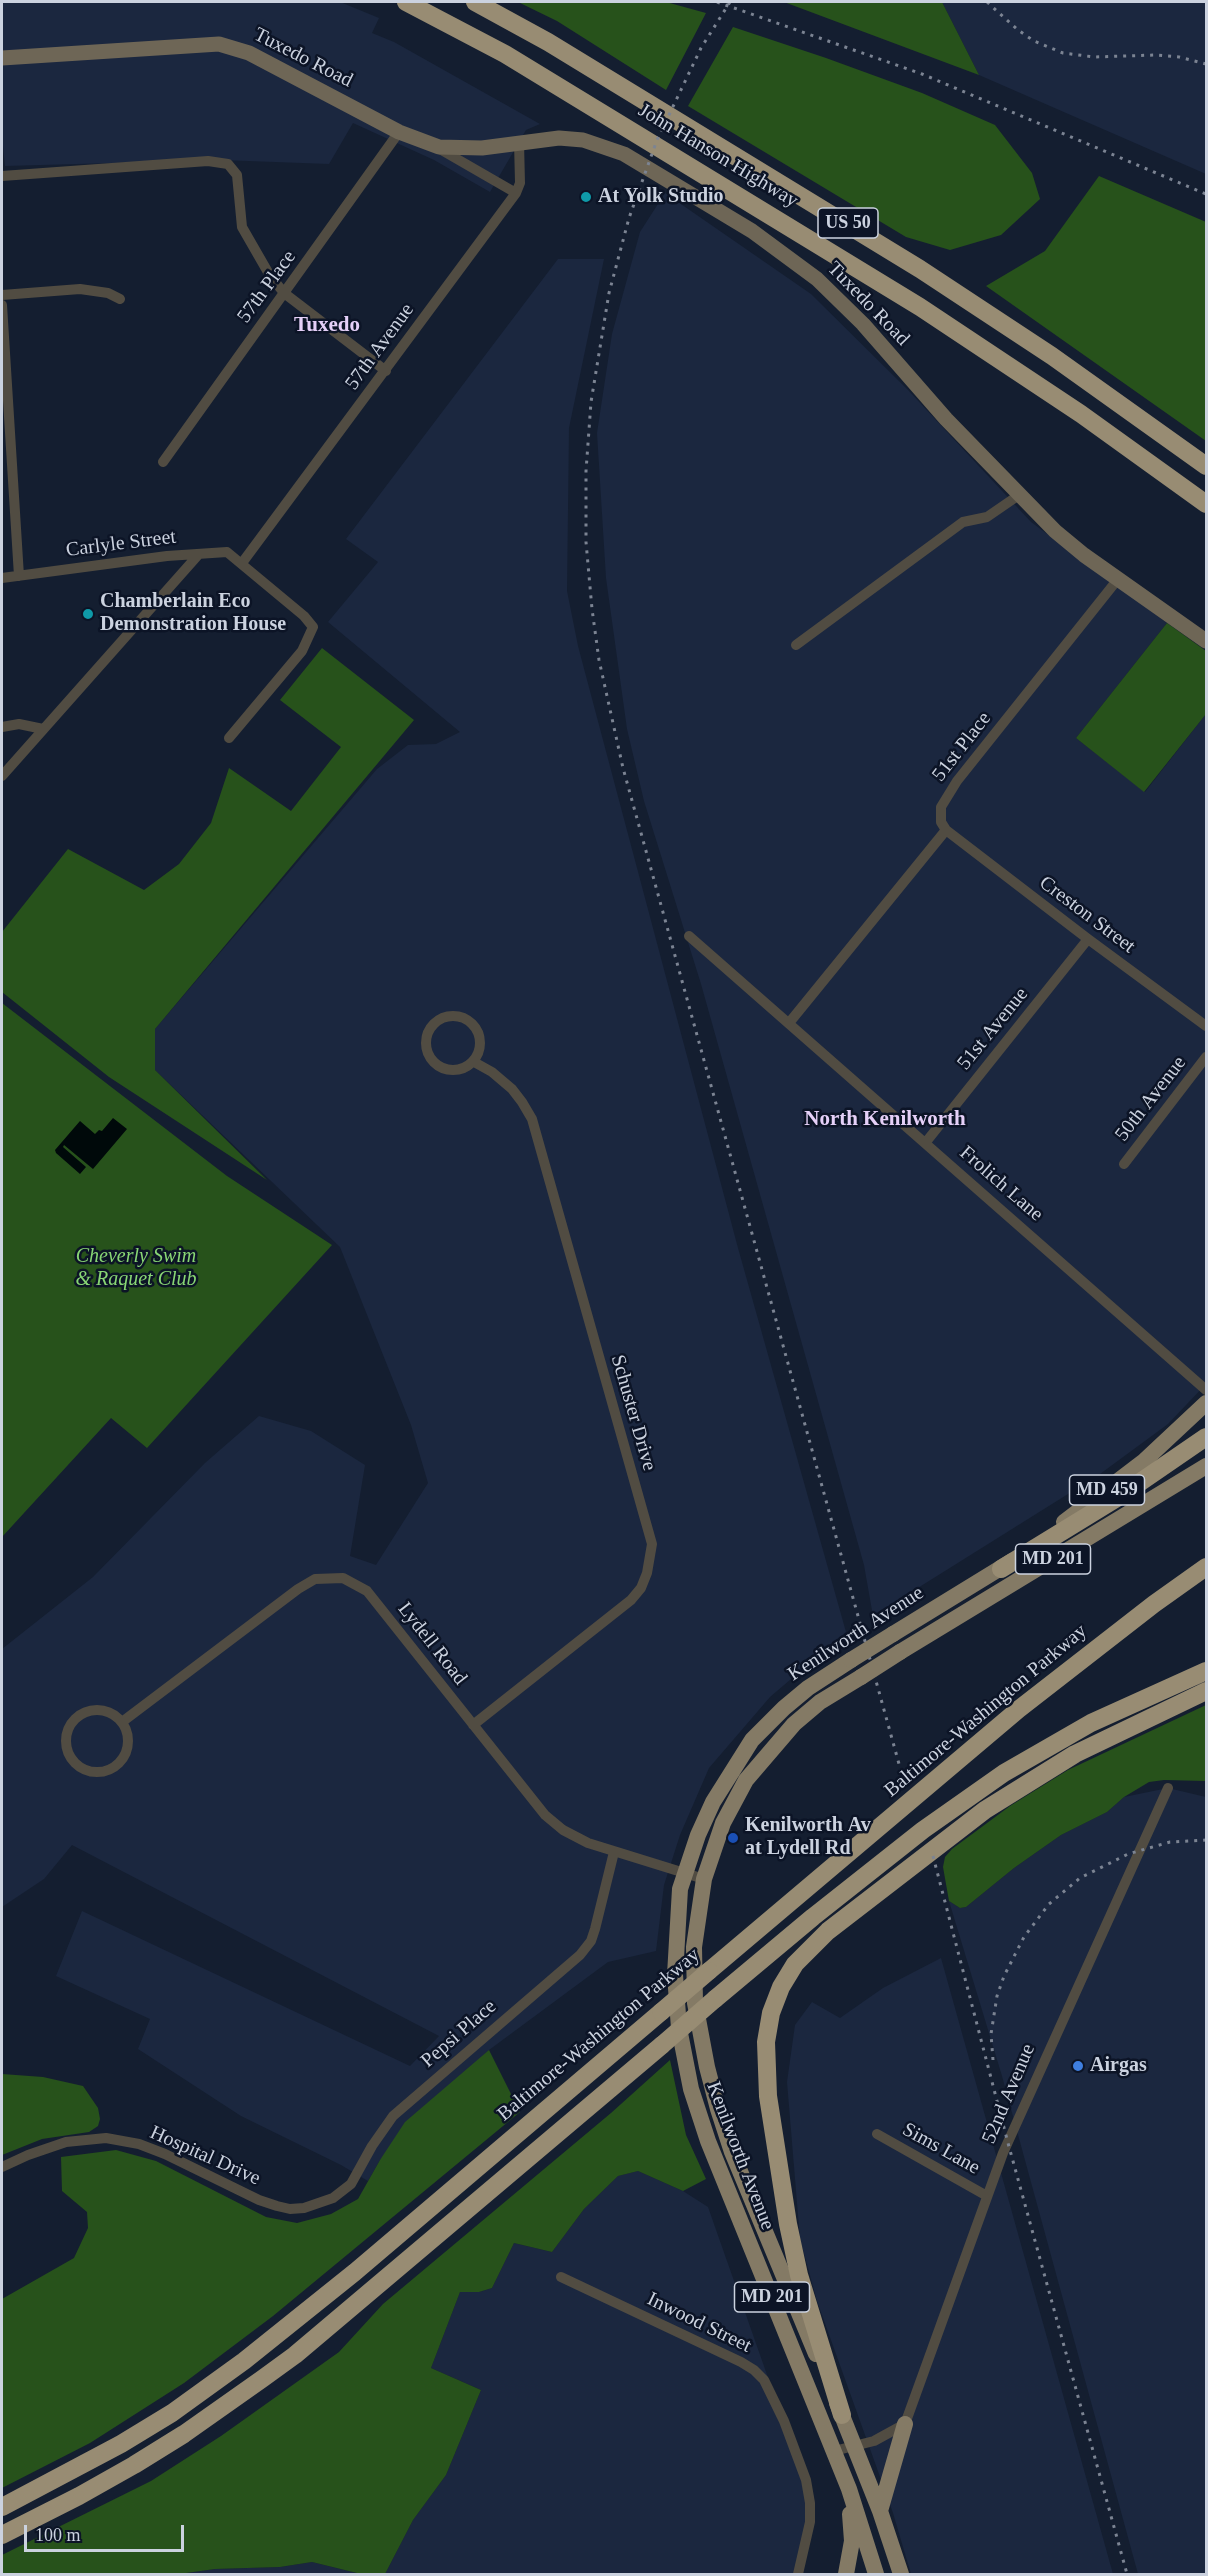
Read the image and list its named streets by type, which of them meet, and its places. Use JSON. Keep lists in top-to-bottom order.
{
  "streets": {
    "highway": [
      "John Hanson Highway",
      "US 50",
      "MD 201",
      "Baltimore-Washington Parkway"
    ],
    "main road": ["Tuxedo Road", "MD 459", "Kenilworth Avenue"],
    "street": [
      "57th Place",
      "57th Avenue",
      "Carlyle Street",
      "51st Place",
      "Creston Street",
      "51st Avenue",
      "50th Avenue",
      "Frolich Lane",
      "Schuster Drive",
      "Lydell Road",
      "Pepsi Place",
      "52nd Avenue",
      "Sims Lane",
      "Hospital Drive",
      "Inwood Street"
    ]
  },
  "crossings": [
    ["Tuxedo Road", "57th Place"],
    ["Tuxedo Road", "57th Avenue"],
    ["Tuxedo Road", "51st Place"],
    ["57th Avenue", "Carlyle Street"],
    ["51st Place", "Creston Street"],
    ["Creston Street", "51st Avenue"],
    ["51st Avenue", "Frolich Lane"],
    ["Schuster Drive", "Lydell Road"],
    ["MD 201", "Kenilworth Avenue"],
    ["Kenilworth Avenue", "Lydell Road"],
    ["Lydell Road", "Pepsi Place"],
    ["Pepsi Place", "Hospital Drive"],
    ["52nd Avenue", "Sims Lane"]
  ],
  "districts": ["Tuxedo", "North Kenilworth"],
  "parks": ["Cheverly Swim & Raquet Club"],
  "places": [
    "At Yolk Studio",
    "Chamberlain Eco Demonstration House",
    "Kenilworth Av at Lydell Rd",
    "Airgas"
  ],
  "scale_bar": "100 m"
}
